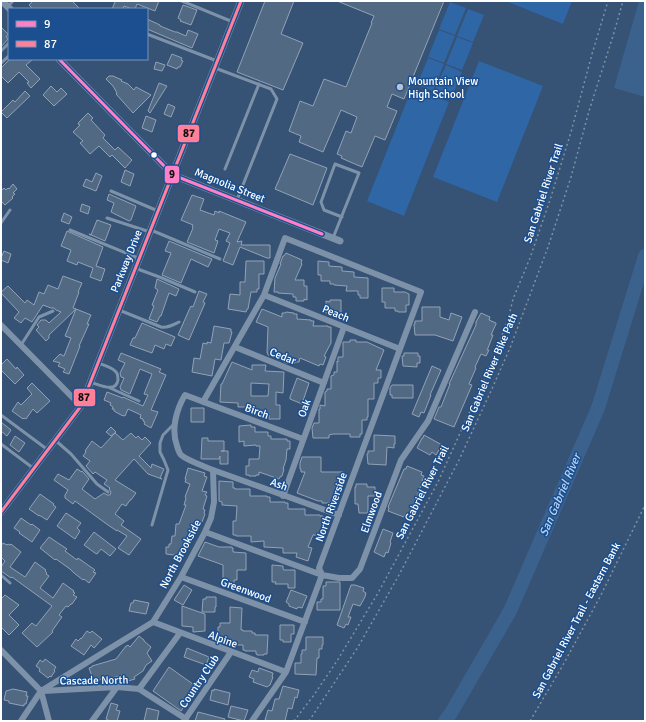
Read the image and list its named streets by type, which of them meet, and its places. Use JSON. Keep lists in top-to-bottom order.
{
  "streets": {
    "street": [
      "Magnolia Street",
      "Parkway Drive",
      "Peach",
      "Cedar",
      "Oak",
      "Birch",
      "Ash",
      "North Riverside",
      "Elmwood",
      "North Brookside",
      "Greenwood",
      "Alpine",
      "Cascade North",
      "Country Club"
    ],
    "path": ["San Gabriel River Trail", "San Gabriel River Bike Path", "San Gabriel River Trail - Eastern Bank"]
  },
  "crossings": [
    ["Magnolia Street", "Parkway Drive"],
    ["Peach", "Oak"],
    ["Peach", "North Riverside"],
    ["Cedar", "Oak"],
    ["Oak", "Birch"],
    ["Oak", "Ash"],
    ["Ash", "North Riverside"],
    ["Ash", "North Brookside"],
    ["North Riverside", "Elmwood"],
    ["North Riverside", "Greenwood"],
    ["North Riverside", "Alpine"],
    ["Elmwood", "North Brookside"],
    ["North Brookside", "Greenwood"],
    ["North Brookside", "Alpine"],
    ["North Brookside", "Cascade North"],
    ["Alpine", "Country Club"],
    ["Cascade North", "Country Club"]
  ],
  "water": ["San Gabriel River"],
  "places": ["Mountain View High School"],
  "lines": ["transit line 87", "transit line 9"],
  "legend": ["9", "87"]
}
